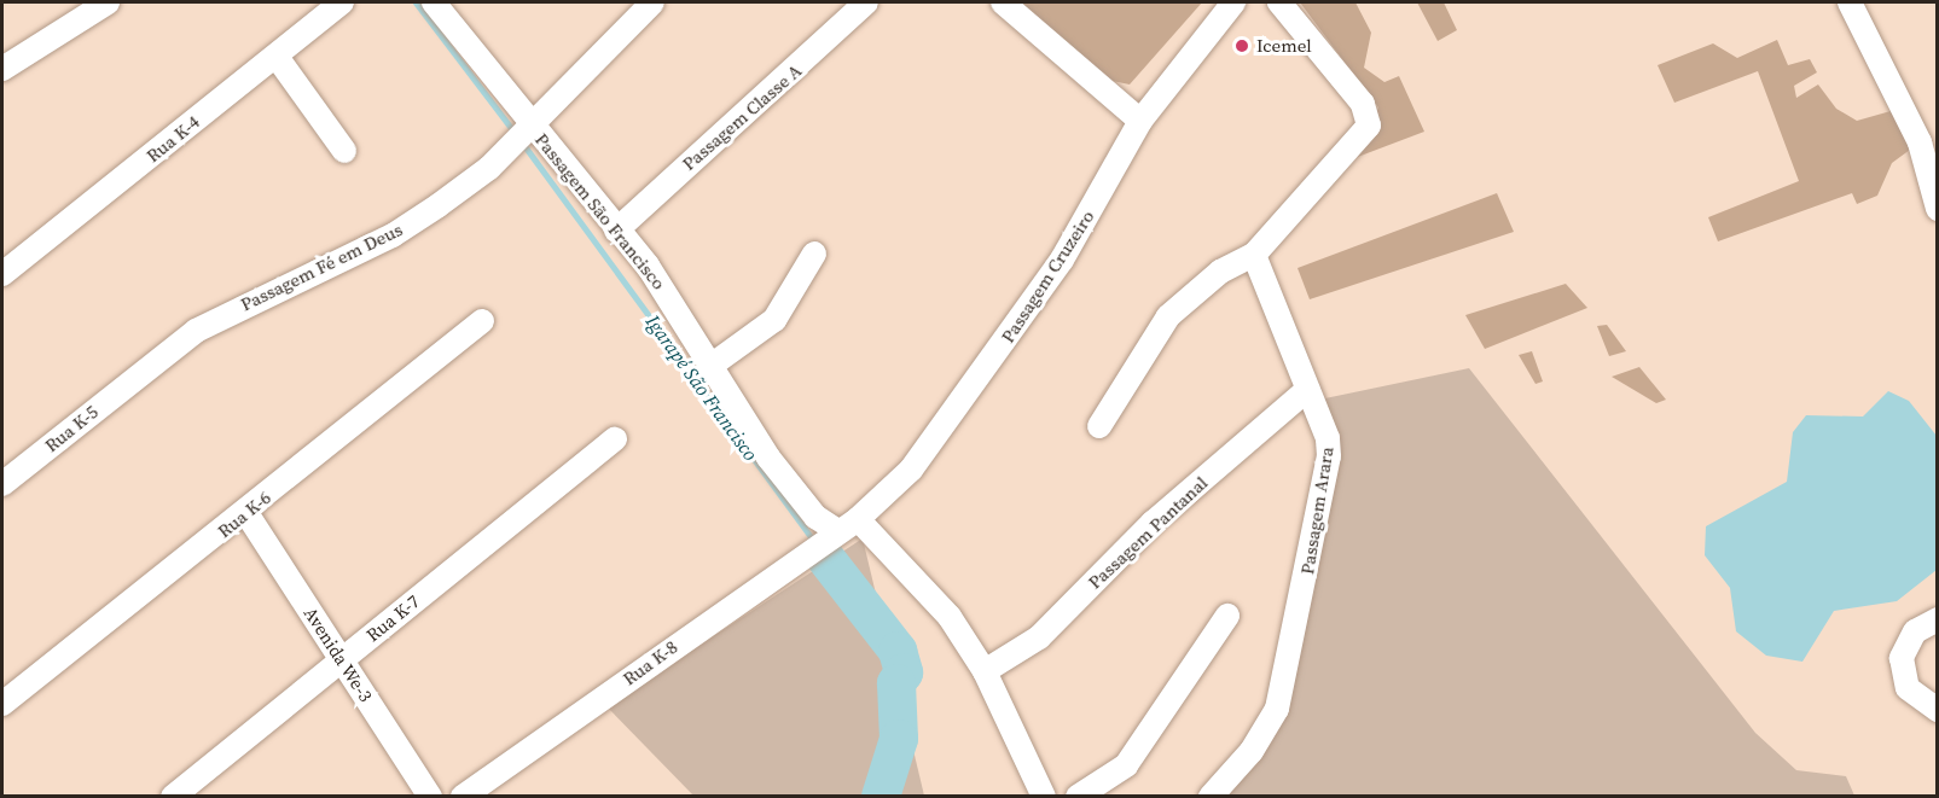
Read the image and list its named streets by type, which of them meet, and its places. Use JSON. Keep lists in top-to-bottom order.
{
  "streets": {
    "street": [
      "Passagem Classe A",
      "Rua K-4",
      "Passagem São Francisco",
      "Passagem Fé em Deus",
      "Passagem Cruzeiro",
      "Rua K-5",
      "Passagem Arara",
      "Rua K-6",
      "Passagem Pantanal",
      "Rua K-7",
      "Avenida We-3",
      "Rua K-8"
    ]
  },
  "crossings": [
    ["Passagem Classe A", "Passagem São Francisco"],
    ["Passagem São Francisco", "Passagem Fé em Deus"],
    ["Passagem São Francisco", "Passagem Cruzeiro"],
    ["Passagem São Francisco", "Rua K-8"],
    ["Passagem Fé em Deus", "Rua K-5"],
    ["Passagem Cruzeiro", "Rua K-8"],
    ["Passagem Arara", "Passagem Pantanal"],
    ["Rua K-6", "Avenida We-3"],
    ["Rua K-7", "Avenida We-3"]
  ],
  "water": ["Igarapé São Francisco"],
  "places": ["Icemel"]
}
